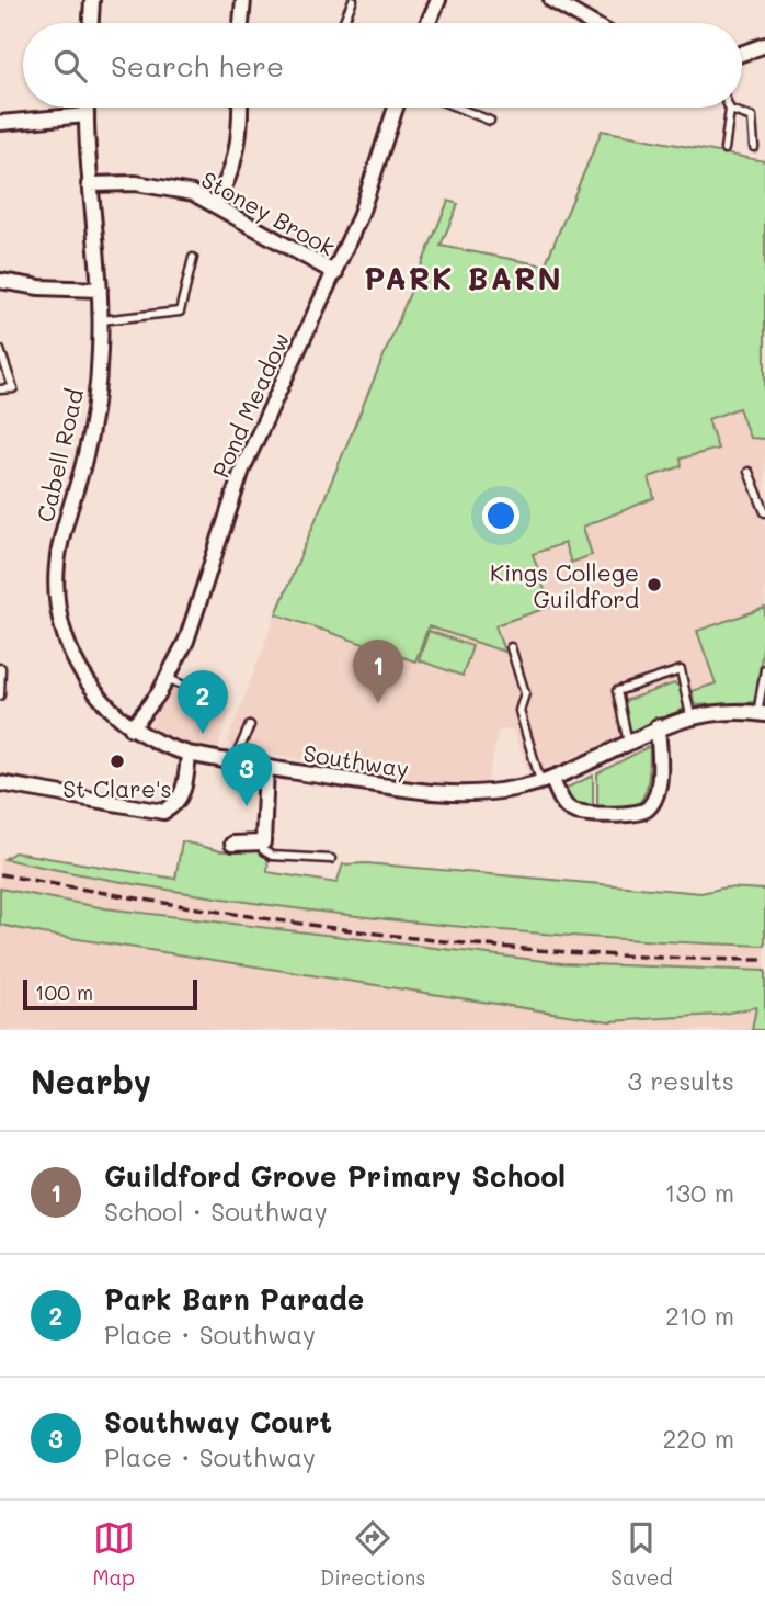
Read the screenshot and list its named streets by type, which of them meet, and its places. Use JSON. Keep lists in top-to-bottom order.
{
  "streets": {
    "street": [
      "Stoney Brook",
      "Pond Meadow",
      "Cabell Road",
      "Southway"
    ]
  },
  "crossings": [
    ["Stoney Brook", "Pond Meadow"],
    ["Stoney Brook", "Cabell Road"],
    ["Pond Meadow", "Southway"],
    ["Cabell Road", "Southway"]
  ],
  "districts": ["PARK BARN"],
  "places": ["Kings College Guildford", "St Clare's"],
  "scale_bar": "100 m",
  "page": {
    "search": "Search here",
    "pins": ["1", "2", "3"],
    "scale": "100 m",
    "heading": ["Nearby", "3 results"],
    "list": [
      {
        "mark": "1",
        "name": "Guildford Grove Primary School",
        "note": "School · Southway",
        "value": "130 m"
      },
      {
        "mark": "2",
        "name": "Park Barn Parade",
        "note": "Place · Southway",
        "value": "210 m"
      },
      {
        "mark": "3",
        "name": "Southway Court",
        "note": "Place · Southway",
        "value": "220 m"
      }
    ],
    "nav": ["Map", "Directions", "Saved"]
  }
}
